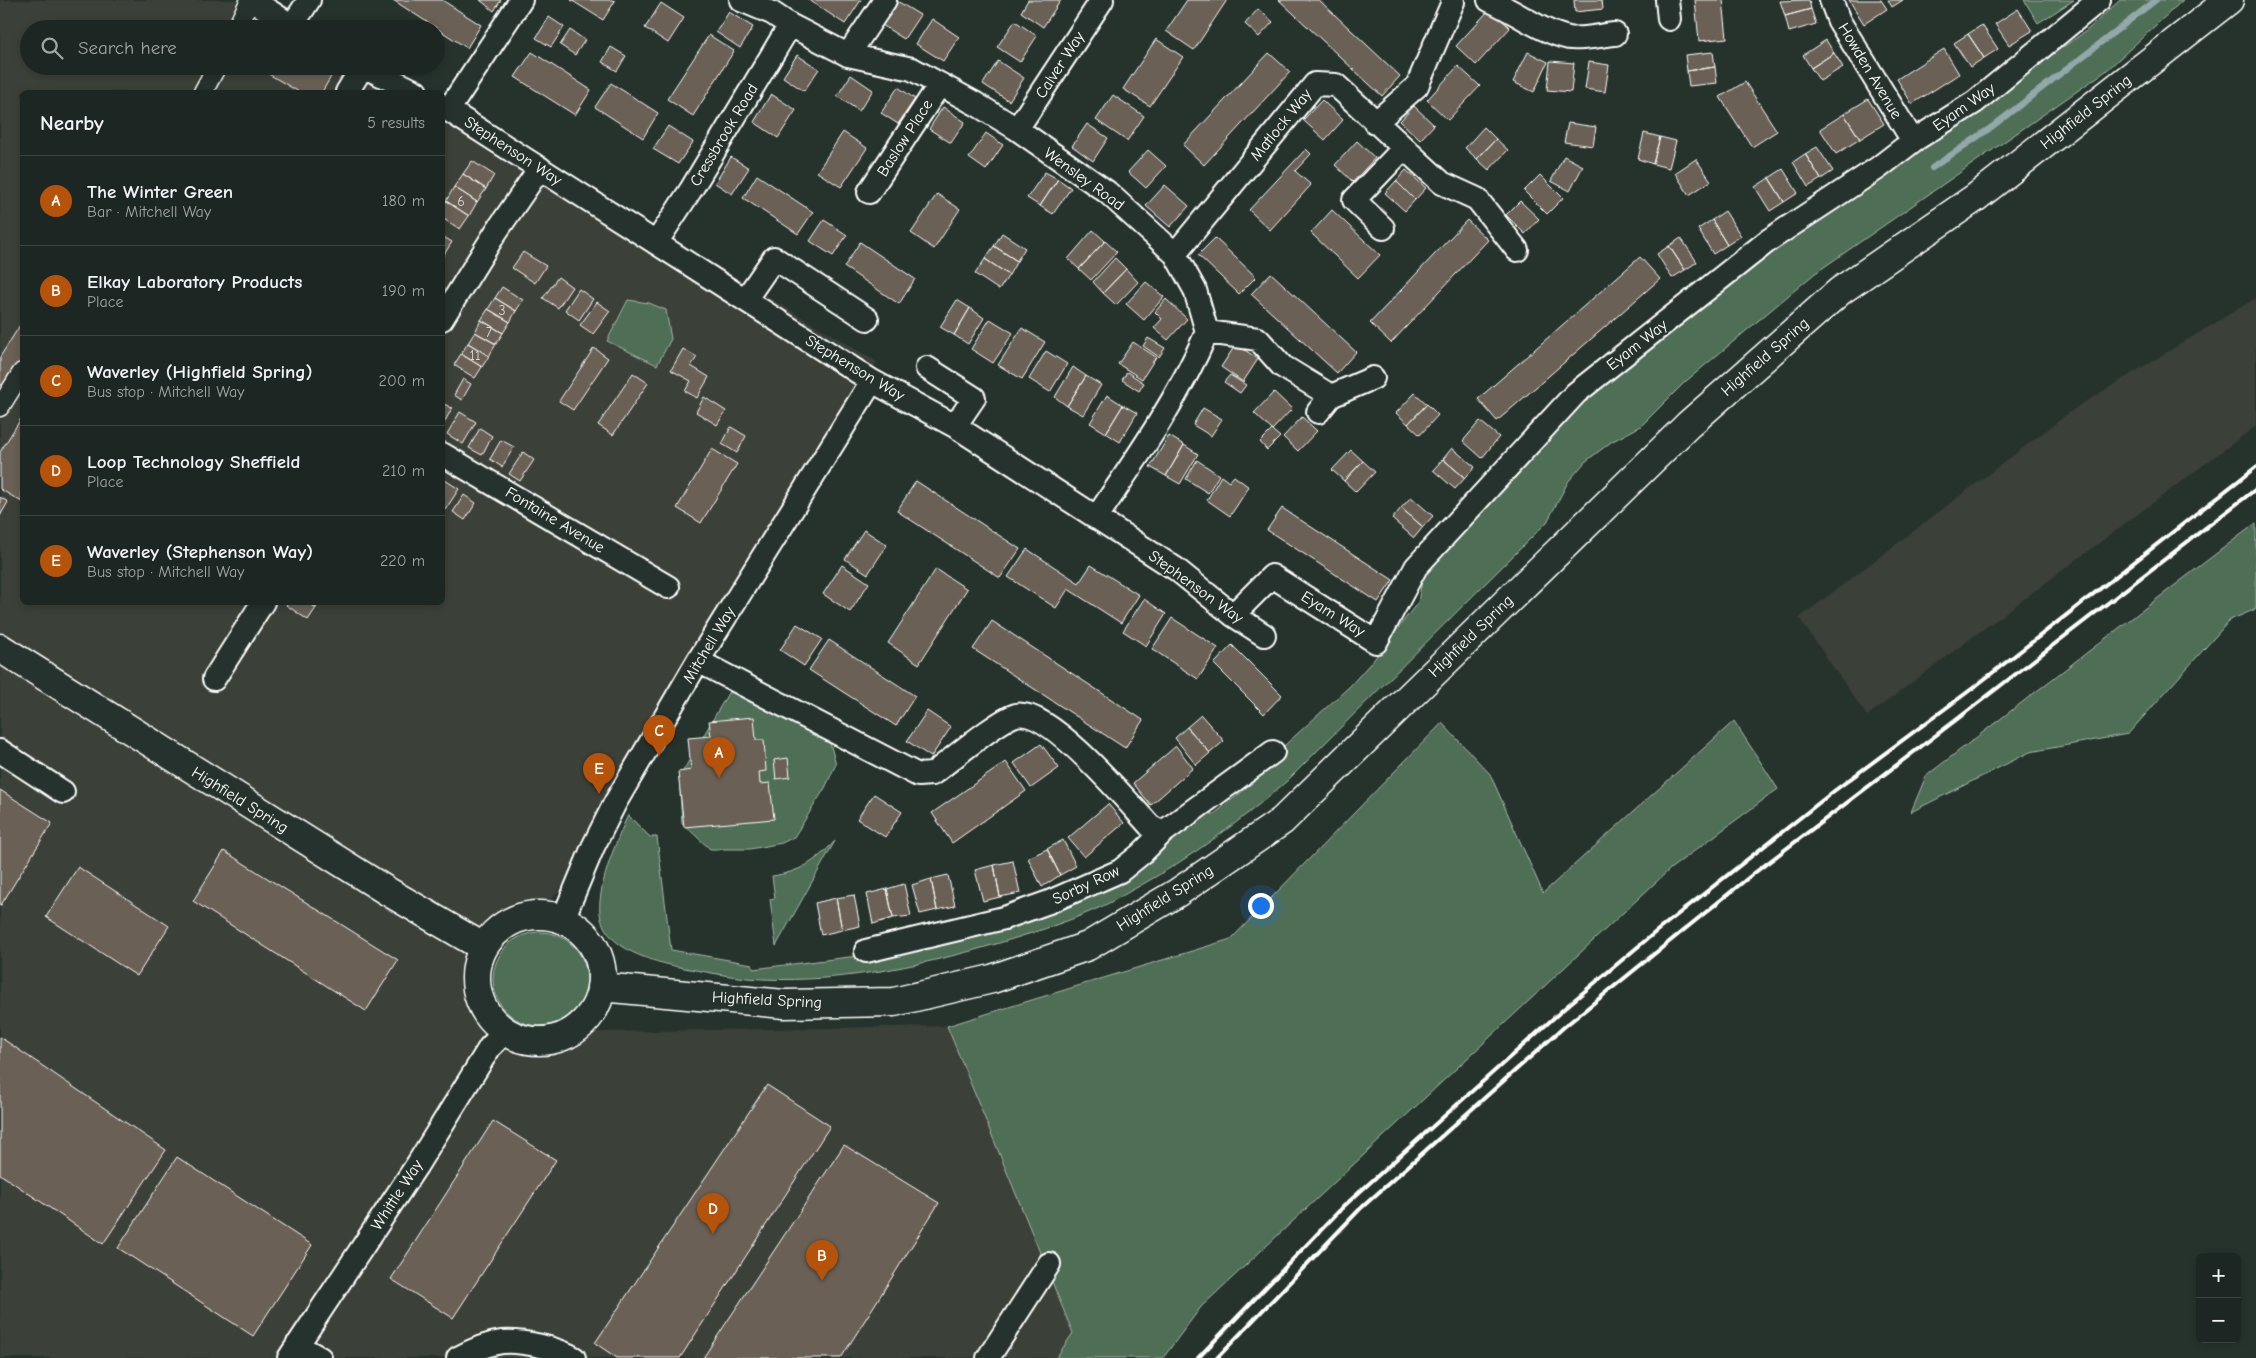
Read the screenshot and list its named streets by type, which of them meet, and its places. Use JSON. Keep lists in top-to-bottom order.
{
  "streets": {
    "main road": ["Highfield Spring"],
    "street": [
      "Calver Way",
      "Howden Avenue",
      "Eyam Way",
      "Matlock Way",
      "Cressbrook Road",
      "Baslow Place",
      "Stephenson Way",
      "Wensley Road",
      "Fontaine Avenue",
      "Mitchell Way",
      "Sorby Row",
      "Whittle Way"
    ]
  },
  "crossings": [
    ["Calver Way", "Wensley Road"],
    ["Howden Avenue", "Eyam Way"],
    ["Eyam Way", "Stephenson Way"],
    ["Highfield Spring", "Mitchell Way"],
    ["Highfield Spring", "Whittle Way"],
    ["Matlock Way", "Wensley Road"],
    ["Cressbrook Road", "Stephenson Way"],
    ["Cressbrook Road", "Wensley Road"],
    ["Baslow Place", "Wensley Road"],
    ["Stephenson Way", "Mitchell Way"],
    ["Mitchell Way", "Whittle Way"]
  ],
  "house_numbers": [
    "6",
    "3",
    "7",
    "11"
  ],
  "page": {
    "search": "Search here",
    "heading": ["Nearby", "5 results"],
    "list": [
      {
        "mark": "A",
        "name": "The Winter Green",
        "note": "Bar · Mitchell Way",
        "value": "180 m"
      },
      {
        "mark": "B",
        "name": "Elkay Laboratory Products",
        "note": "Place",
        "value": "190 m"
      },
      {
        "mark": "C",
        "name": "Waverley (Highfield Spring)",
        "note": "Bus stop · Mitchell Way",
        "value": "200 m"
      },
      {
        "mark": "D",
        "name": "Loop Technology Sheffield",
        "note": "Place",
        "value": "210 m"
      },
      {
        "mark": "E",
        "name": "Waverley (Stephenson Way)",
        "note": "Bus stop · Mitchell Way",
        "value": "220 m"
      }
    ],
    "pins": [
      "C",
      "A",
      "E",
      "D",
      "B"
    ],
    "map_buttons": ["+", "−"]
  }
}
